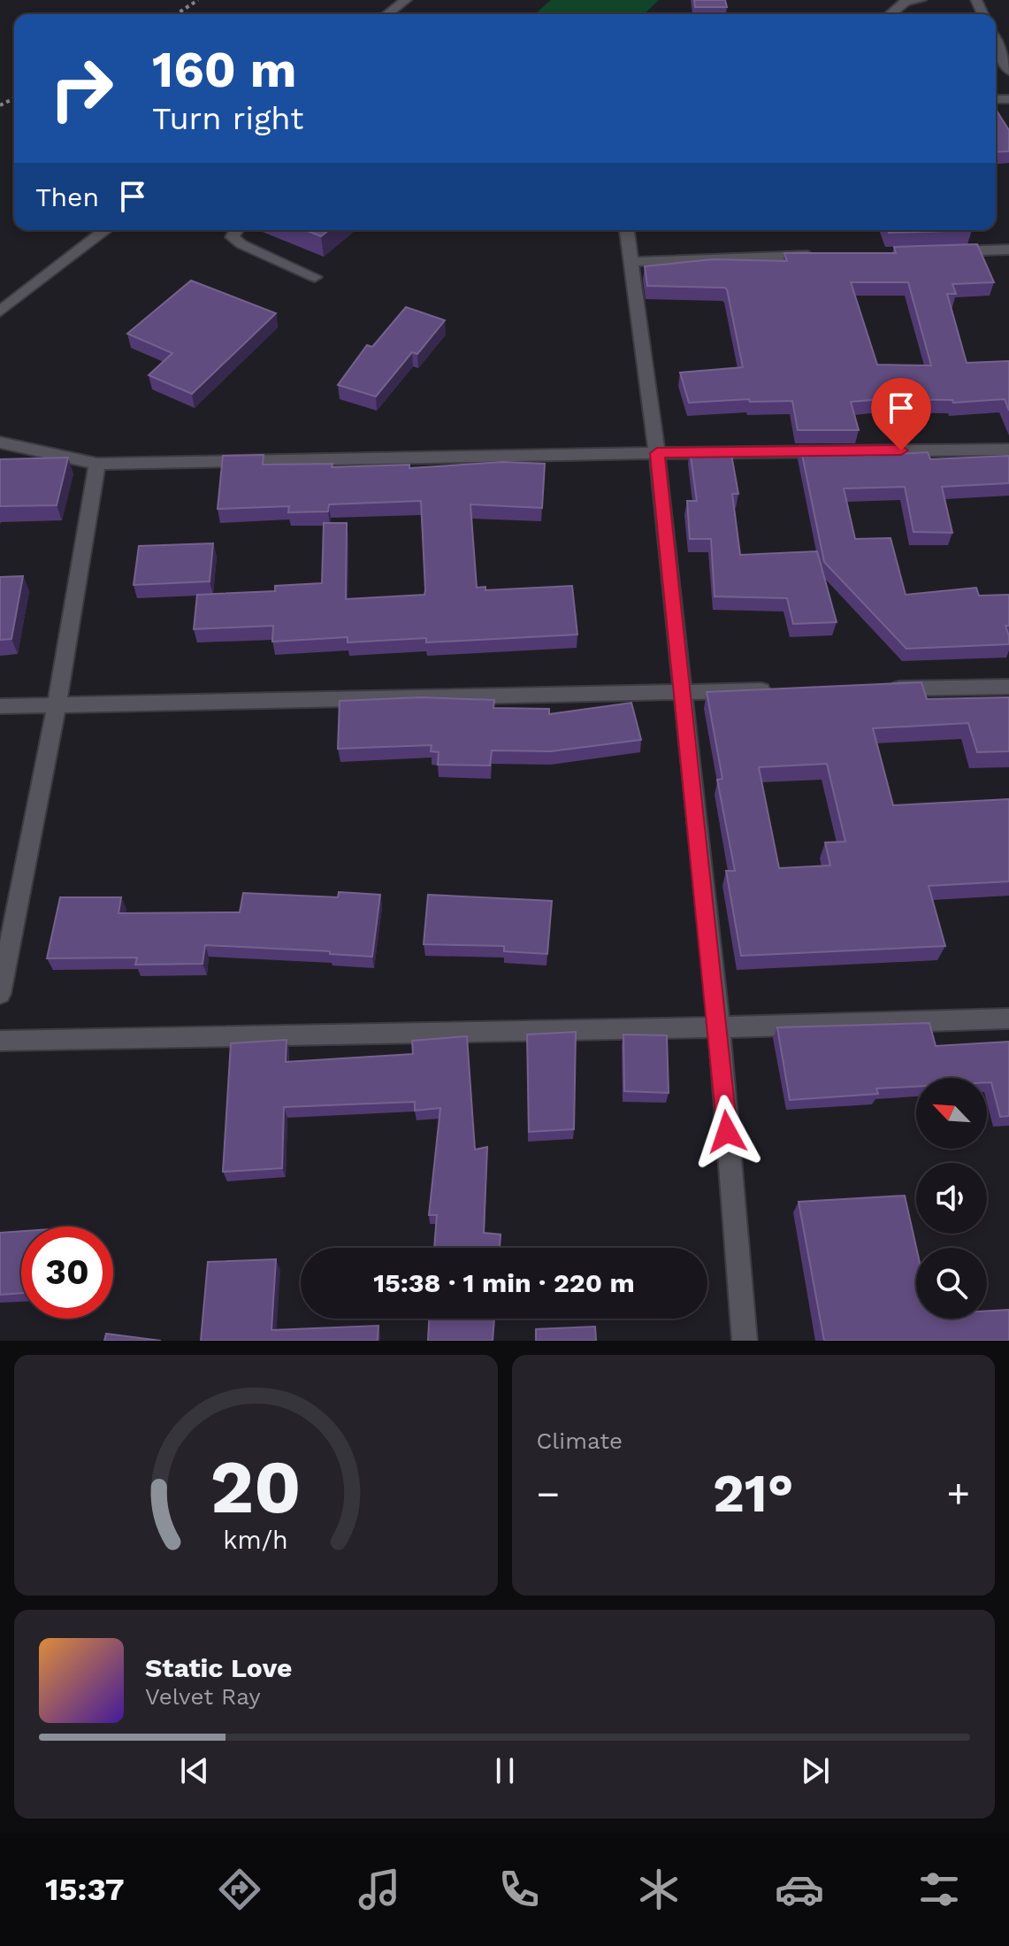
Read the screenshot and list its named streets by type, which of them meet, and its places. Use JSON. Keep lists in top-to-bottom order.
{
  "north": "top left",
  "page": {
    "turn": ["160 m", "Turn right"],
    "then": "Then",
    "limit": "30",
    "trip": "15:38 · 1 min · 220 m",
    "tile": "Climate",
    "heat": ["−", "21°", "+"],
    "song": ["Static Love", "Velvet Ray"],
    "tabs": "15:37",
    "gauge": ["20", "km/h"]
  }
}
